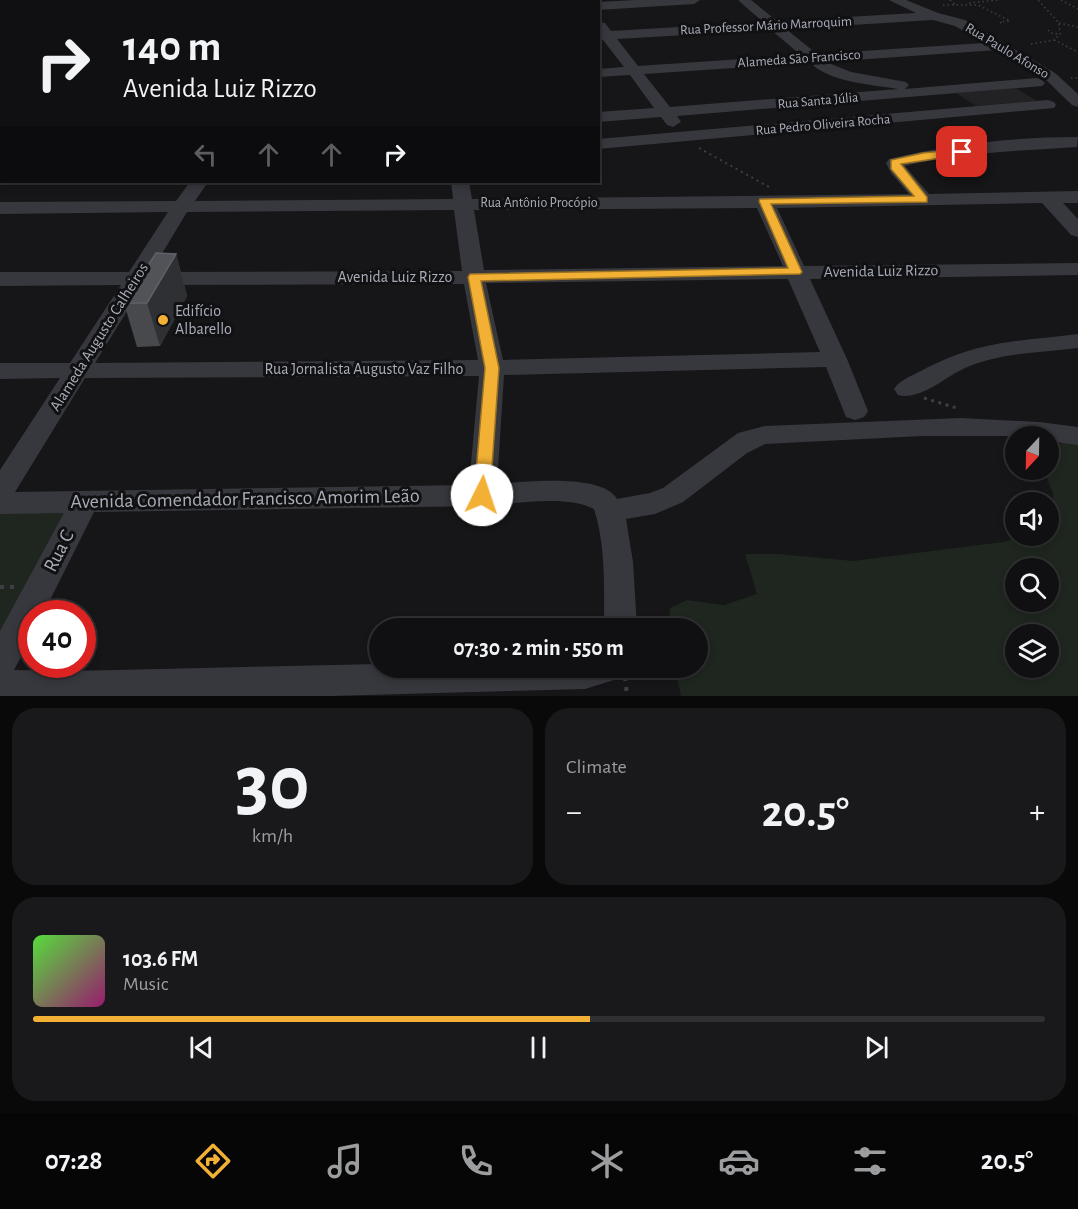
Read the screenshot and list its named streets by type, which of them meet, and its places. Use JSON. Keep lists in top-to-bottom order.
{
  "streets": {
    "street": [
      "Rua Professor Mário Marroquim",
      "Rua Paulo Afonso",
      "Alameda São Francisco",
      "Rua Santa Júlia",
      "Rua Pedro Oliveira Rocha",
      "Rua Antônio Procópio",
      "Avenida Luiz Rizzo",
      "Alameda Augusto Calheiros",
      "Rua Jornalista Augusto Vaz Filho",
      "Avenida Comendador Francisco Amorim Leão",
      "Rua C"
    ]
  },
  "crossings": [
    ["Rua Professor Mário Marroquim", "Rua Paulo Afonso"],
    ["Rua Paulo Afonso", "Alameda São Francisco"],
    ["Rua Santa Júlia", "Rua Pedro Oliveira Rocha"],
    ["Rua Antônio Procópio", "Alameda Augusto Calheiros"],
    ["Avenida Luiz Rizzo", "Alameda Augusto Calheiros"],
    ["Alameda Augusto Calheiros", "Rua Jornalista Augusto Vaz Filho"],
    ["Avenida Comendador Francisco Amorim Leão", "Rua C"]
  ],
  "places": ["Edifício Albarello"],
  "north": "bottom",
  "page": {
    "turn": ["140 m", "Avenida Luiz Rizzo"],
    "limit": "40",
    "trip": "07:30 · 2 min · 550 m",
    "tile": [
      ["30", "km/h"],
      "Climate"
    ],
    "heat": ["−", "20.5°", "+"],
    "song": ["103.6 FM", "Music"],
    "tabs": ["07:28", "20.5°"]
  }
}
